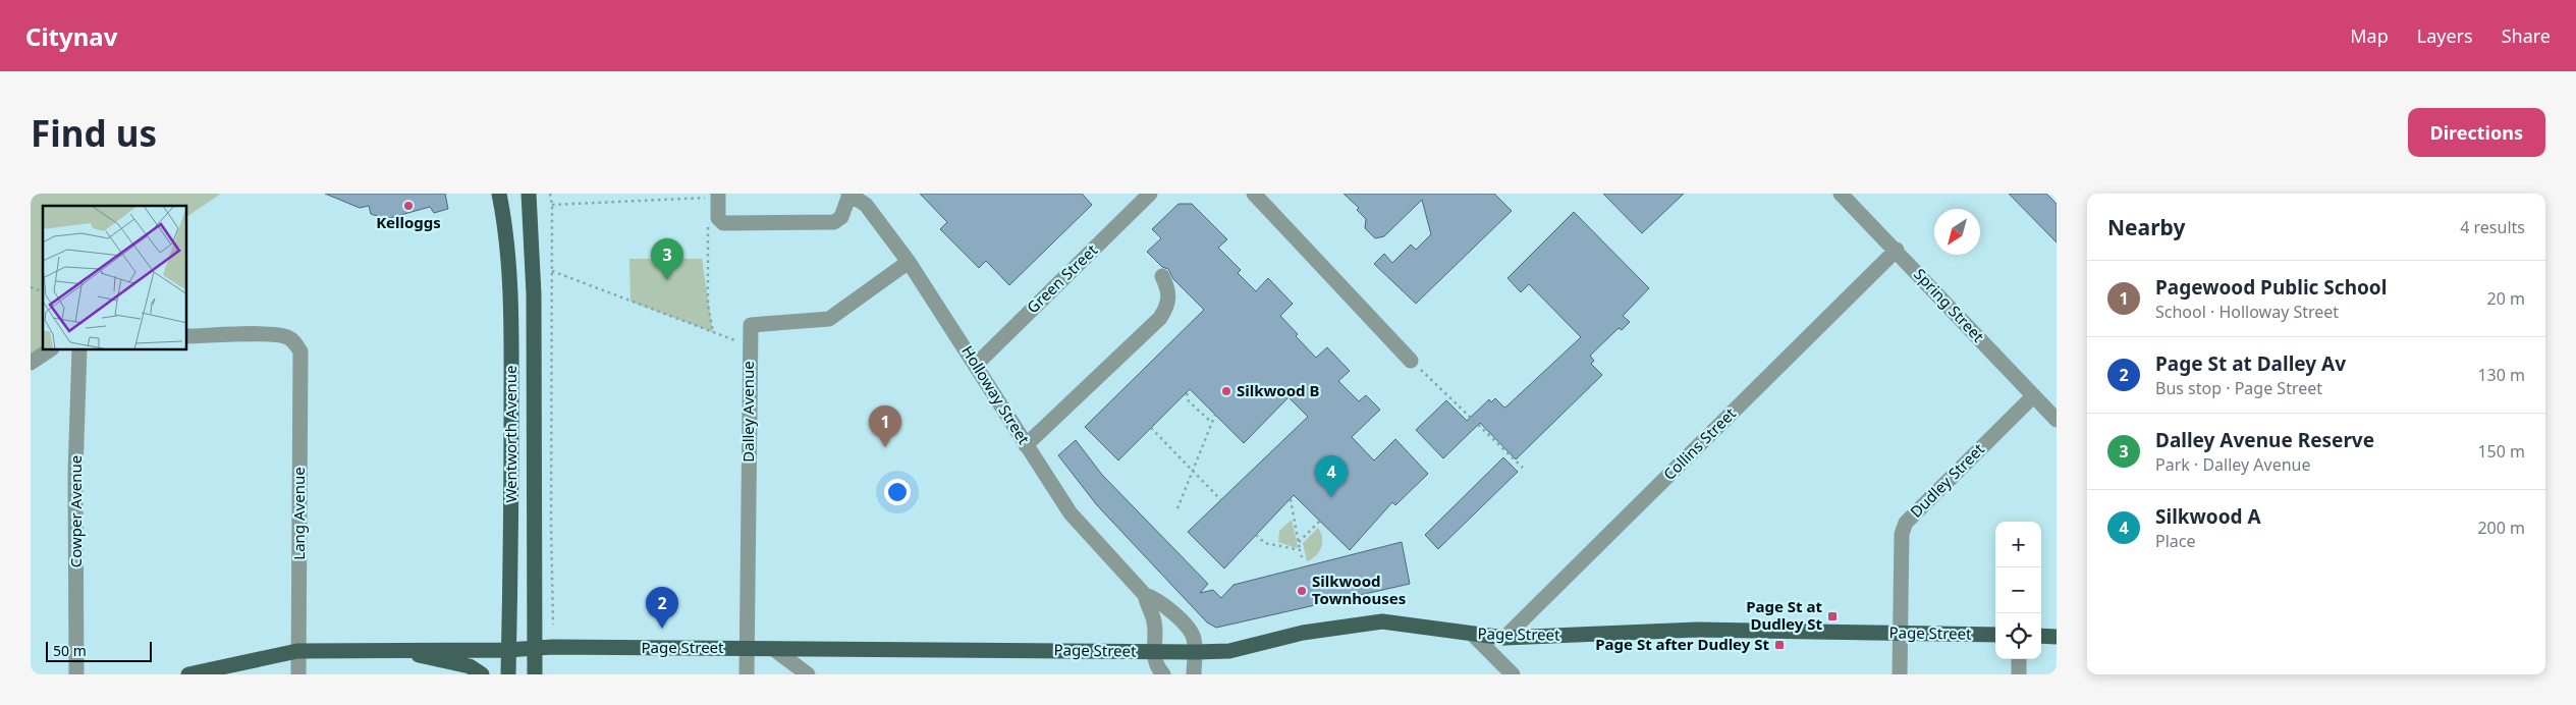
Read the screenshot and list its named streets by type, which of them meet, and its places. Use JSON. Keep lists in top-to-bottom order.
{
  "streets": {
    "main road": ["Wentworth Avenue", "Page Street"],
    "street": [
      "Green Street",
      "Spring Street",
      "Holloway Street",
      "Dalley Avenue",
      "Collins Street",
      "Dudley Street",
      "Cowper Avenue",
      "Lang Avenue"
    ]
  },
  "crossings": [
    ["Green Street", "Holloway Street"],
    ["Spring Street", "Collins Street"],
    ["Spring Street", "Dudley Street"],
    ["Holloway Street", "Dalley Avenue"],
    ["Holloway Street", "Page Street"],
    ["Dalley Avenue", "Page Street"],
    ["Wentworth Avenue", "Page Street"],
    ["Collins Street", "Page Street"],
    ["Dudley Street", "Page Street"],
    ["Lang Avenue", "Page Street"]
  ],
  "places": {
    "other": ["Kelloggs", "Silkwood B", "Silkwood Townhouses"],
    "transit": ["Page St at Dudley St", "Page St after Dudley St"]
  },
  "scale_bar": "50 m",
  "north": "bottom left",
  "page": {
    "header": "Citynav",
    "nav": ["Map", "Layers", "Share"],
    "buttons": "Directions",
    "title": "Find us",
    "heading": ["Nearby", "4 results"],
    "pins": [
      "3",
      "1",
      "4",
      "2"
    ],
    "list": [
      {
        "mark": "1",
        "name": "Pagewood Public School",
        "note": "School · Holloway Street",
        "value": "20 m"
      },
      {
        "mark": "2",
        "name": "Page St at Dalley Av",
        "note": "Bus stop · Page Street",
        "value": "130 m"
      },
      {
        "mark": "3",
        "name": "Dalley Avenue Reserve",
        "note": "Park · Dalley Avenue",
        "value": "150 m"
      },
      {
        "mark": "4",
        "name": "Silkwood A",
        "note": "Place",
        "value": "200 m"
      }
    ],
    "map_buttons": ["+", "−"],
    "scale": "50 m"
  }
}
